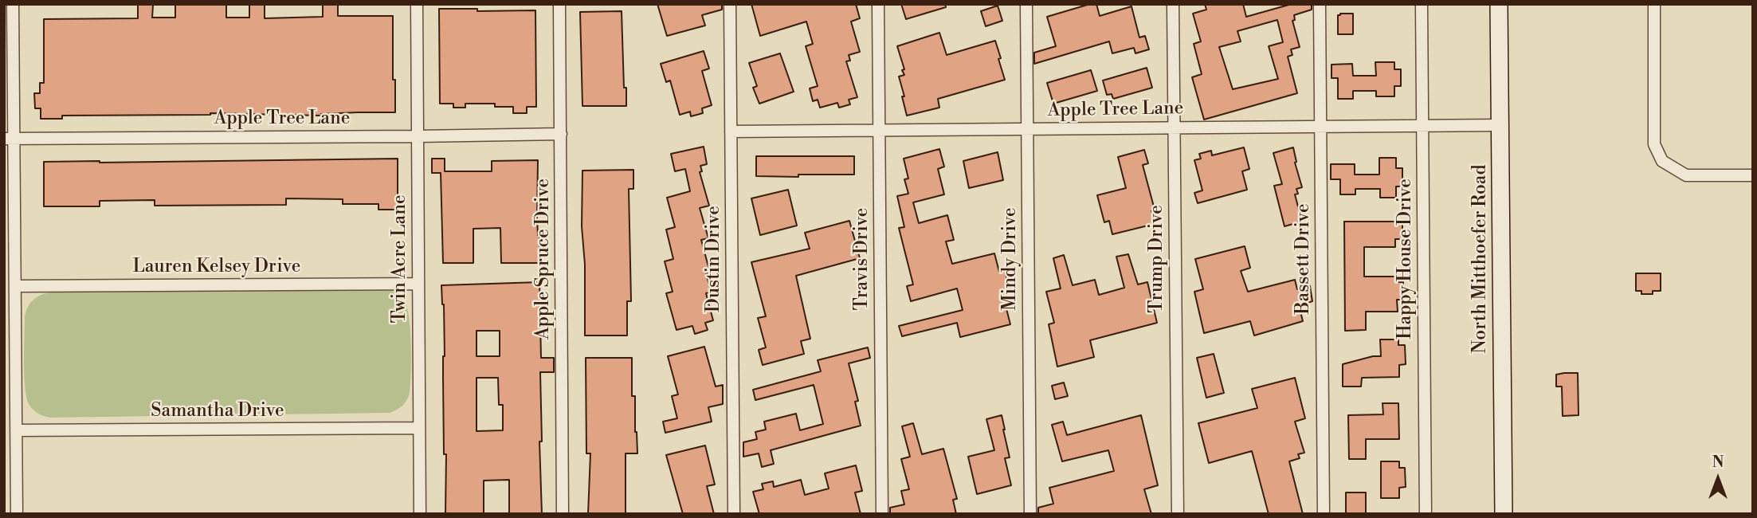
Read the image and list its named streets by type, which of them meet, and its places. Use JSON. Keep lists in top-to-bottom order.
{
  "streets": {
    "main road": ["North Mitthoefer Road"],
    "street": [
      "Apple Tree Lane",
      "Twin Acre Lane",
      "Apple Spruce Drive",
      "Dustin Drive",
      "Travis Drive",
      "Mindy Drive",
      "Trump Drive",
      "Bassett Drive",
      "Happy House Drive",
      "Lauren Kelsey Drive",
      "Samantha Drive"
    ]
  },
  "crossings": [
    ["Apple Tree Lane", "Twin Acre Lane"],
    ["Apple Tree Lane", "Apple Spruce Drive"],
    ["Apple Tree Lane", "Dustin Drive"],
    ["Apple Tree Lane", "Travis Drive"],
    ["Apple Tree Lane", "Mindy Drive"],
    ["Apple Tree Lane", "Trump Drive"],
    ["Apple Tree Lane", "Bassett Drive"],
    ["Apple Tree Lane", "Happy House Drive"],
    ["Apple Tree Lane", "North Mitthoefer Road"],
    ["Twin Acre Lane", "Lauren Kelsey Drive"],
    ["Twin Acre Lane", "Samantha Drive"]
  ],
  "north": "top"
}
